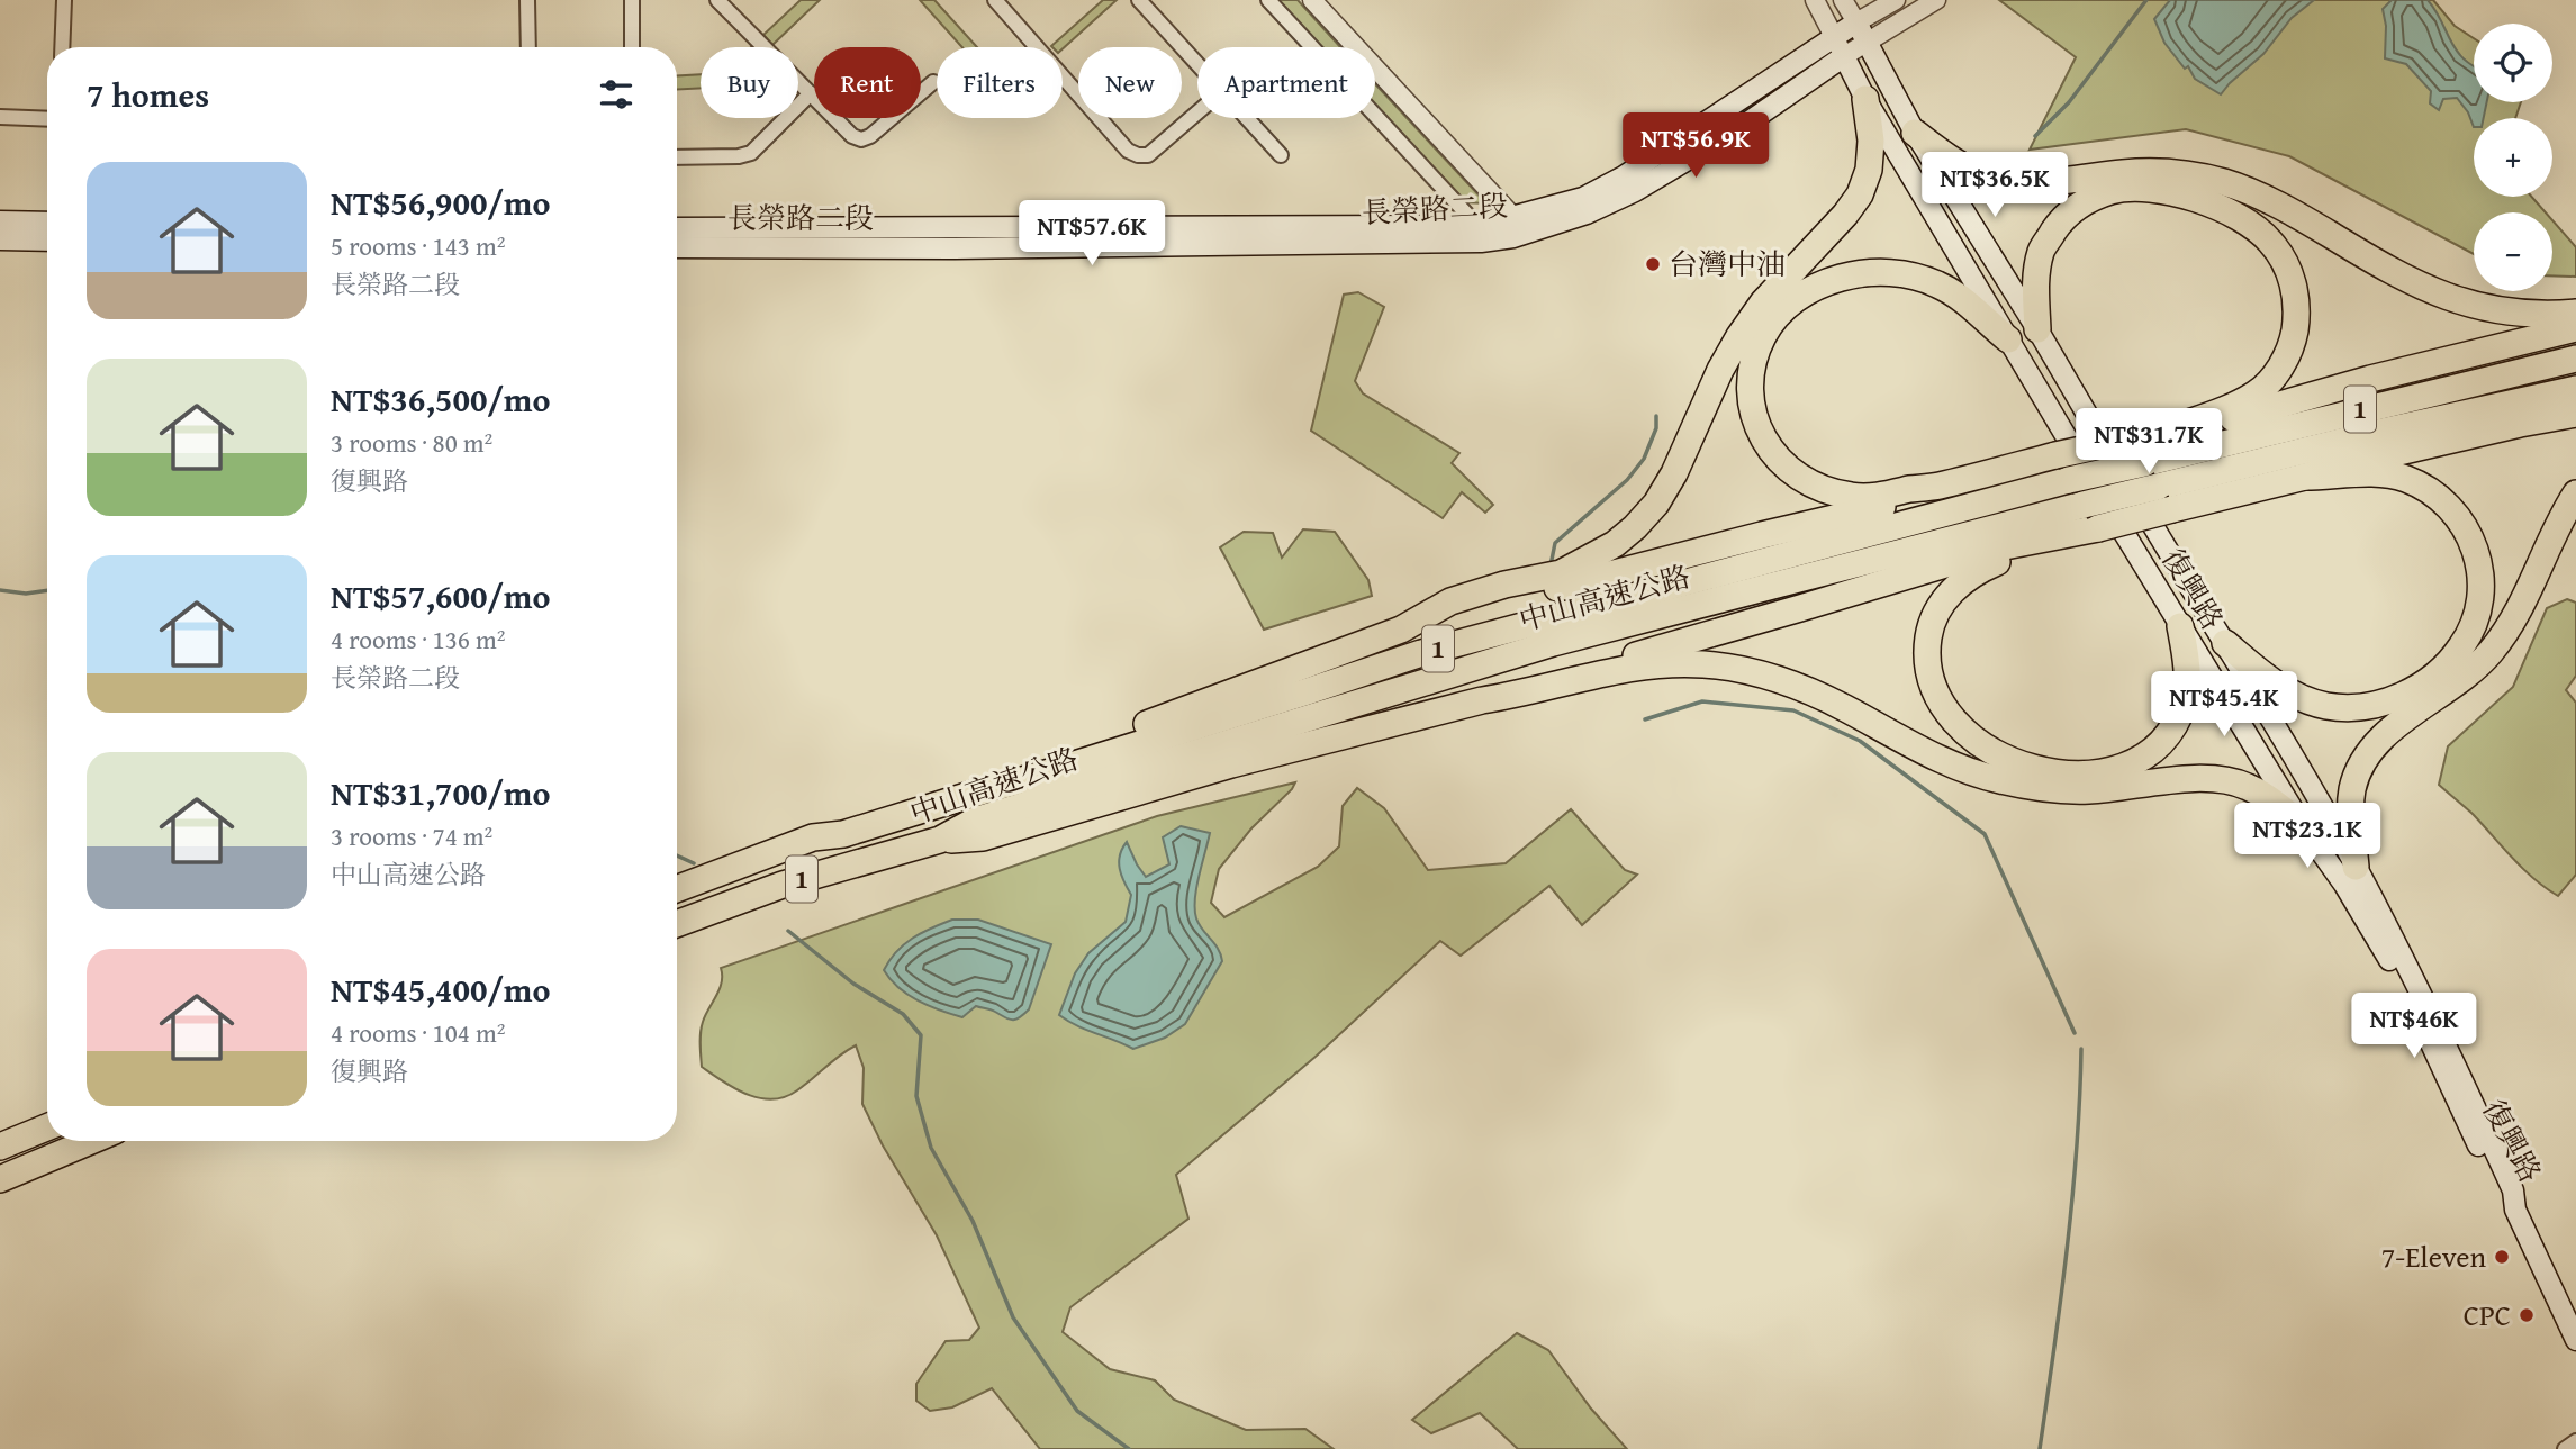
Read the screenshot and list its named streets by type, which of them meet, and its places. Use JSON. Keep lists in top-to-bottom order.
{
  "streets": {
    "highway": ["1", "中山高速公路"],
    "main road": ["長榮路二段", "復興路"]
  },
  "crossings": [
    ["長榮路二段", "復興路"]
  ],
  "places": ["台灣中油", "7-Eleven", "CPC"],
  "page": {
    "map_buttons": ["+", "−"],
    "chip": [
      "Buy",
      "Rent",
      "Filters",
      "New",
      "Apartment"
    ],
    "heading": "7 homes",
    "price": [
      "NT$56.9K",
      "NT$36.5K",
      "NT$57.6K",
      "NT$31.7K",
      "NT$45.4K",
      "NT$23.1K",
      "NT$46K"
    ],
    "list": [
      {
        "name": "NT$56,900/mo",
        "note": "5 rooms · 143 m² · 長榮路二段"
      },
      {
        "name": "NT$36,500/mo",
        "note": "3 rooms · 80 m² · 復興路"
      },
      {
        "name": "NT$57,600/mo",
        "note": "4 rooms · 136 m² · 長榮路二段"
      },
      {
        "name": "NT$31,700/mo",
        "note": "3 rooms · 74 m² · 中山高速公路"
      },
      {
        "name": "NT$45,400/mo",
        "note": "4 rooms · 104 m² · 復興路"
      }
    ]
  }
}
